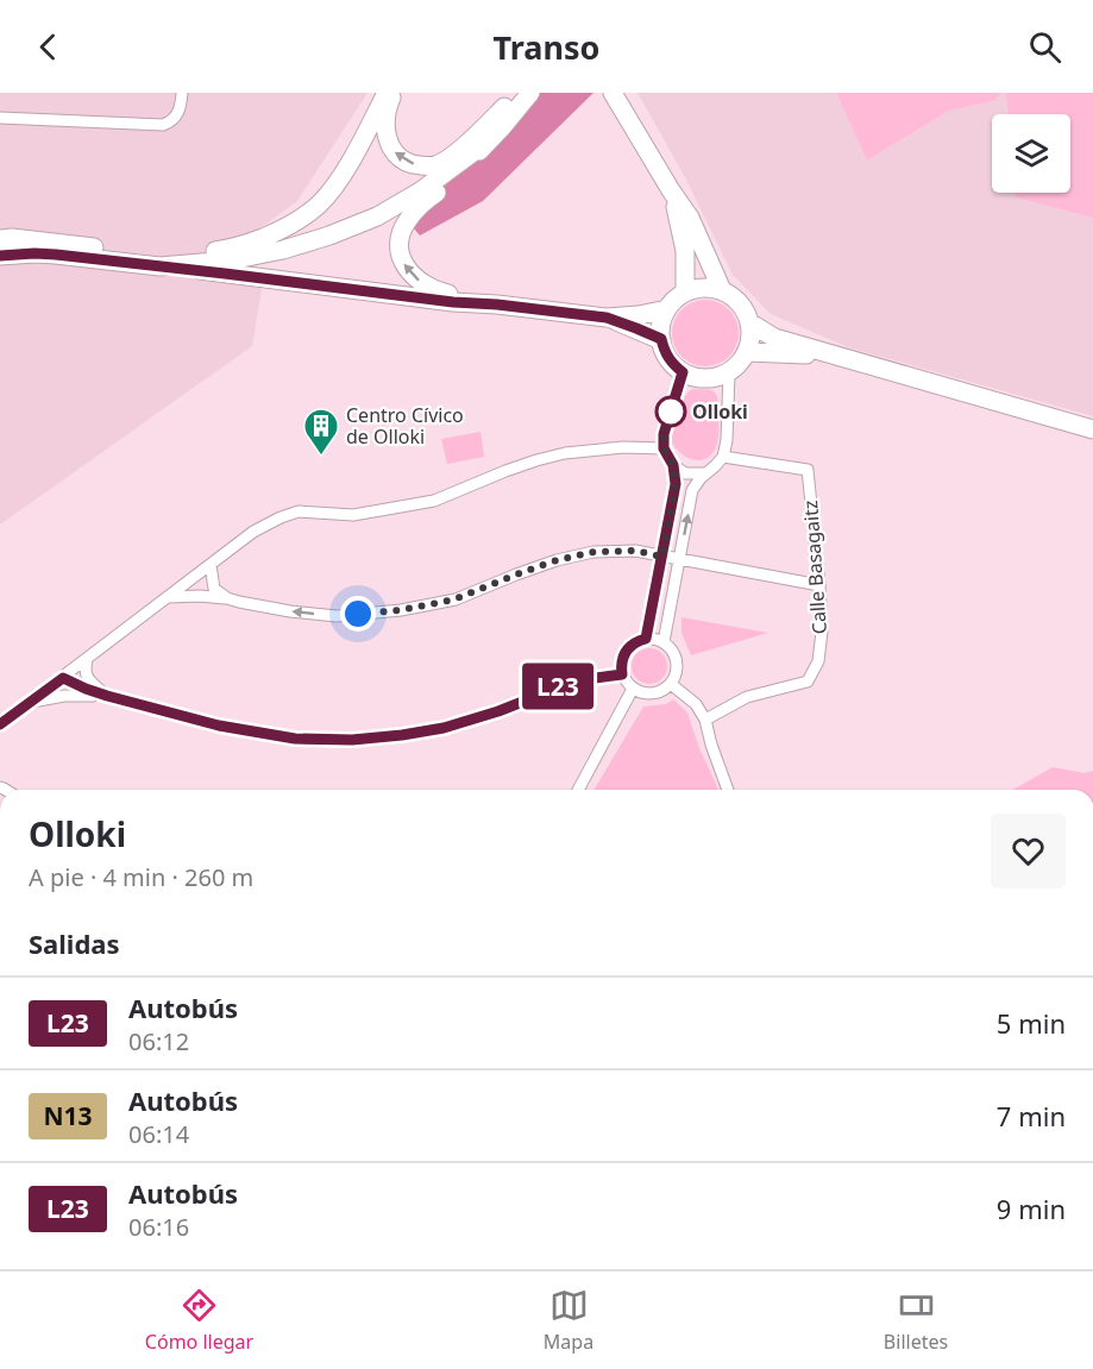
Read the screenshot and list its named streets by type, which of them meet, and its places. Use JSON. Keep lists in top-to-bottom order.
{
  "streets": {
    "street": ["Calle Basagaitz"]
  },
  "places": {
    "other": ["Olloki"],
    "building": ["Centro Cívico de Olloki"]
  },
  "lines": ["bus line L23"],
  "page": {
    "header": "Transo",
    "on_map": "L23",
    "heading": [
      ["Olloki", "A pie · 4 min · 260 m"],
      "Salidas"
    ],
    "list": [
      {
        "mark": "L23",
        "name": "Autobús",
        "note": "06:12",
        "value": "5 min"
      },
      {
        "mark": "N13",
        "name": "Autobús",
        "note": "06:14",
        "value": "7 min"
      },
      {
        "mark": "L23",
        "name": "Autobús",
        "note": "06:16",
        "value": "9 min"
      }
    ],
    "tabs": ["Cómo llegar", "Mapa", "Billetes"]
  }
}
